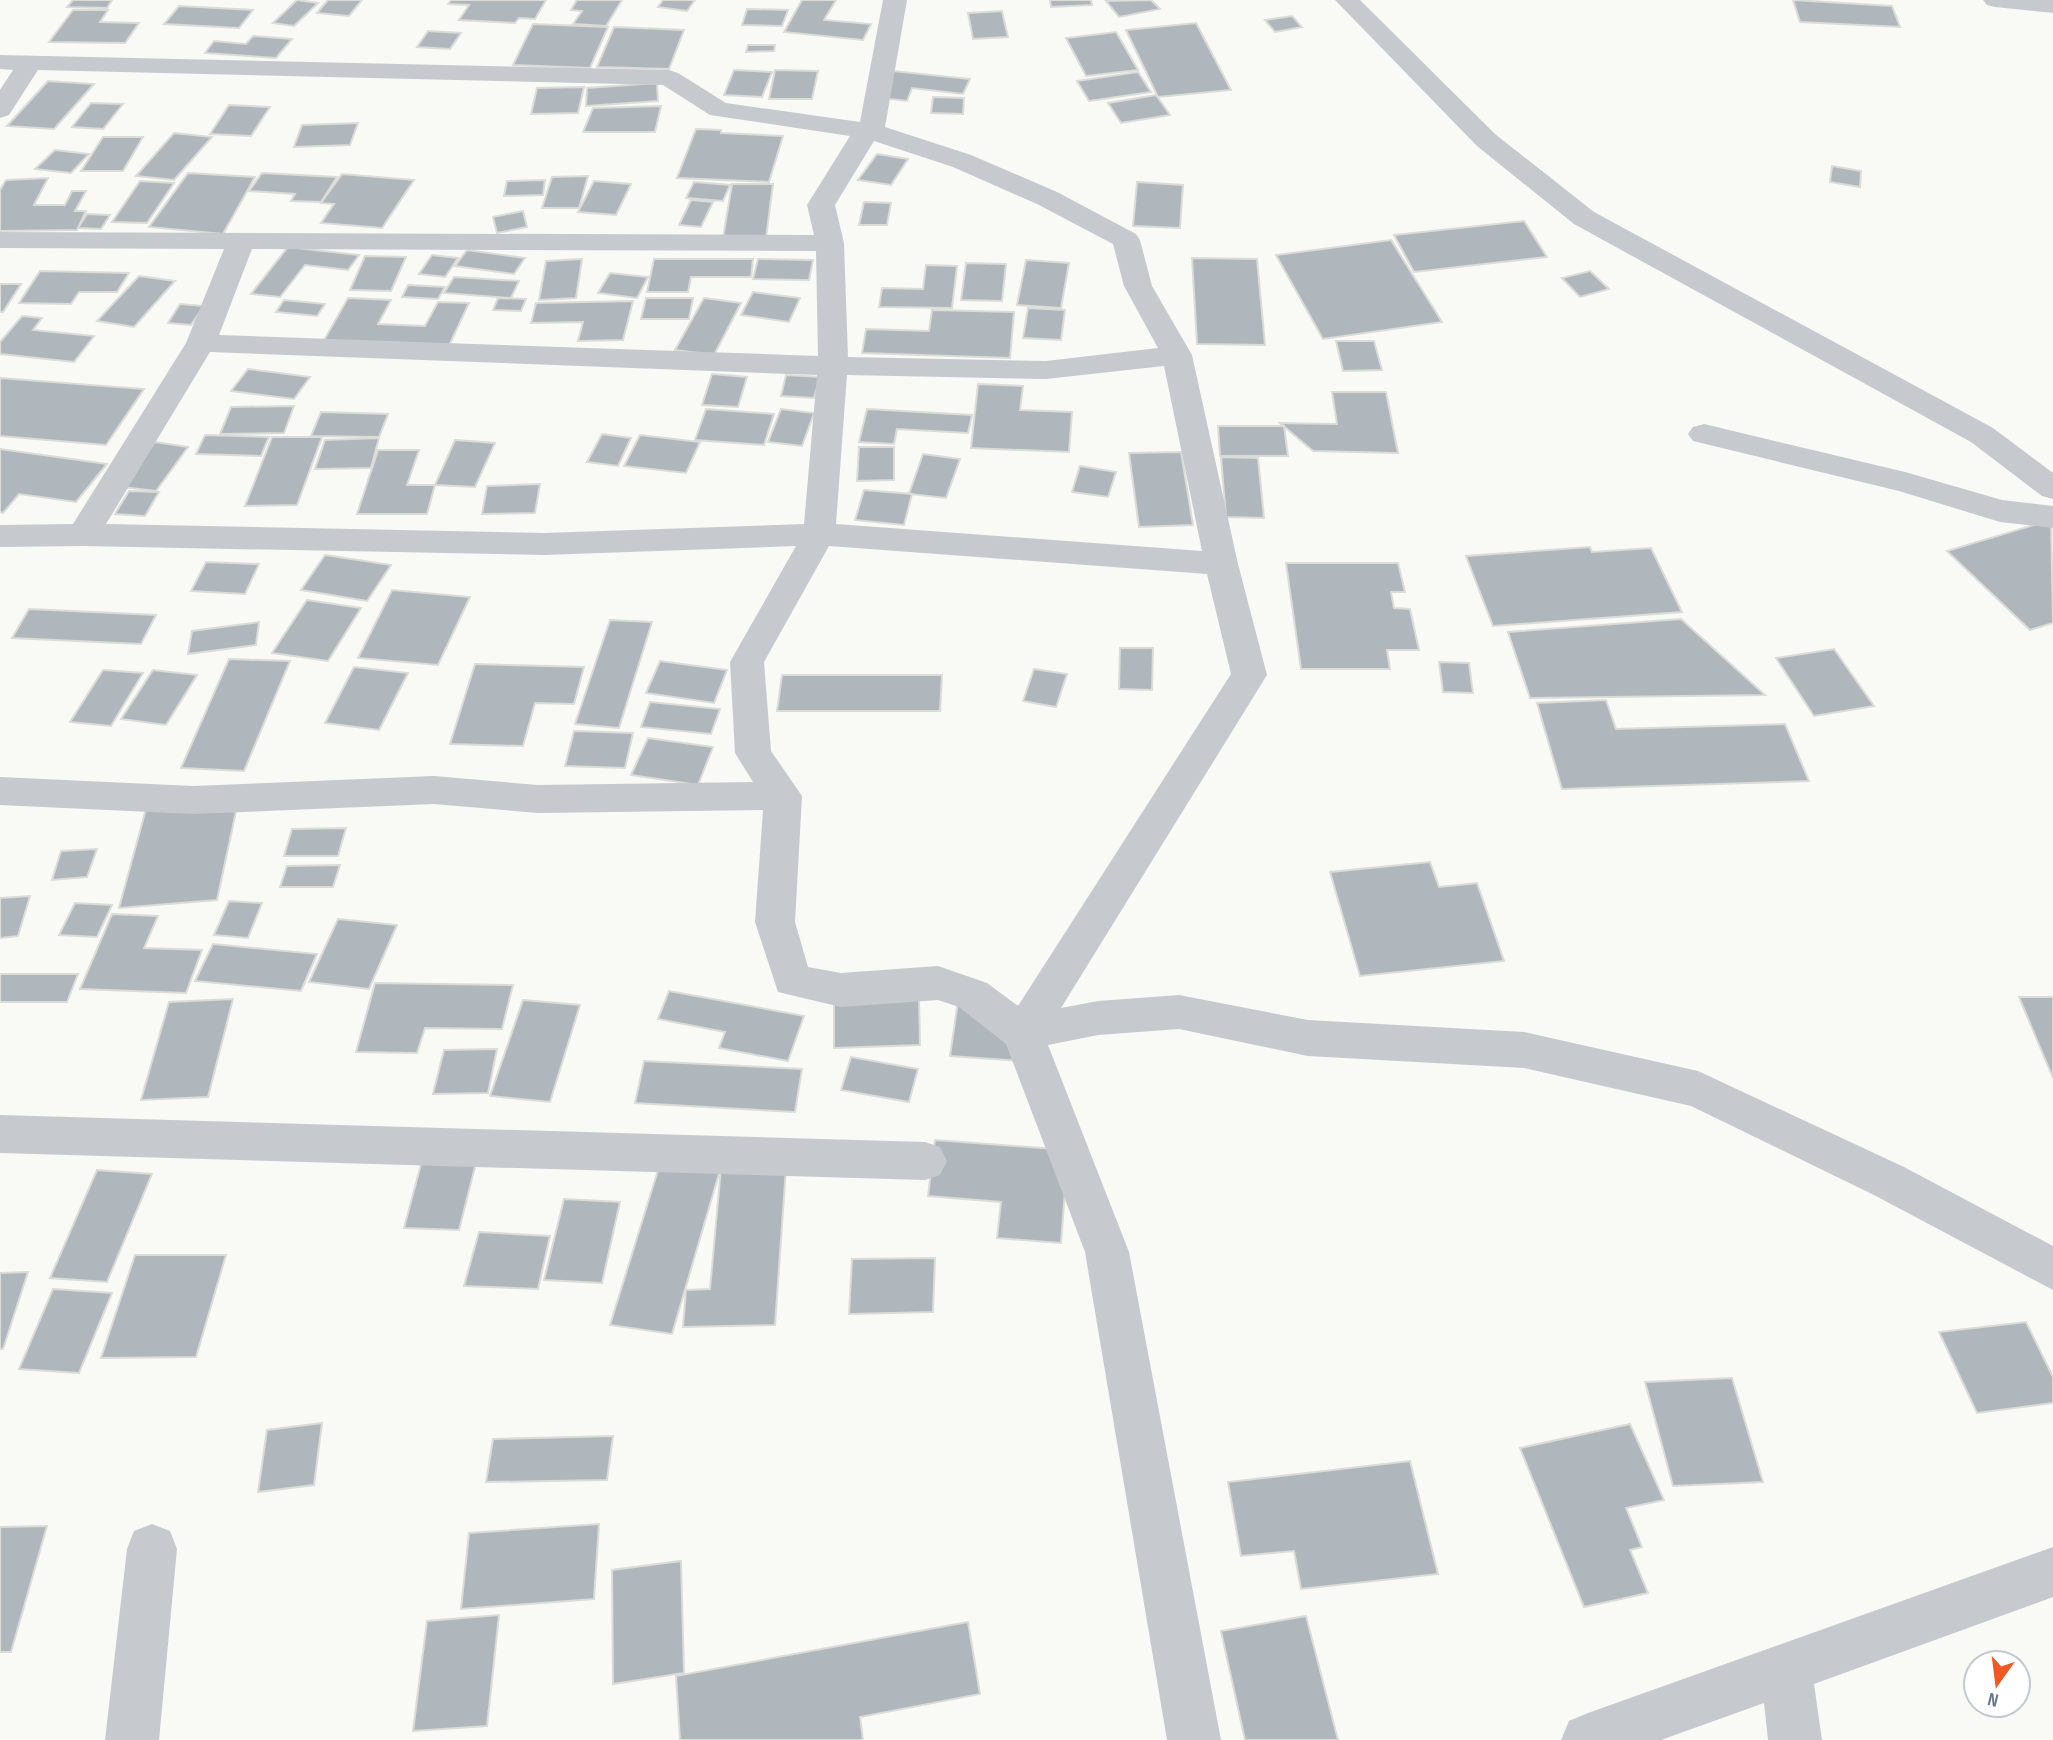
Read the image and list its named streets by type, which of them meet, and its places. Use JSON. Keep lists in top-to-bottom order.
{
  "north": "bottom"
}
